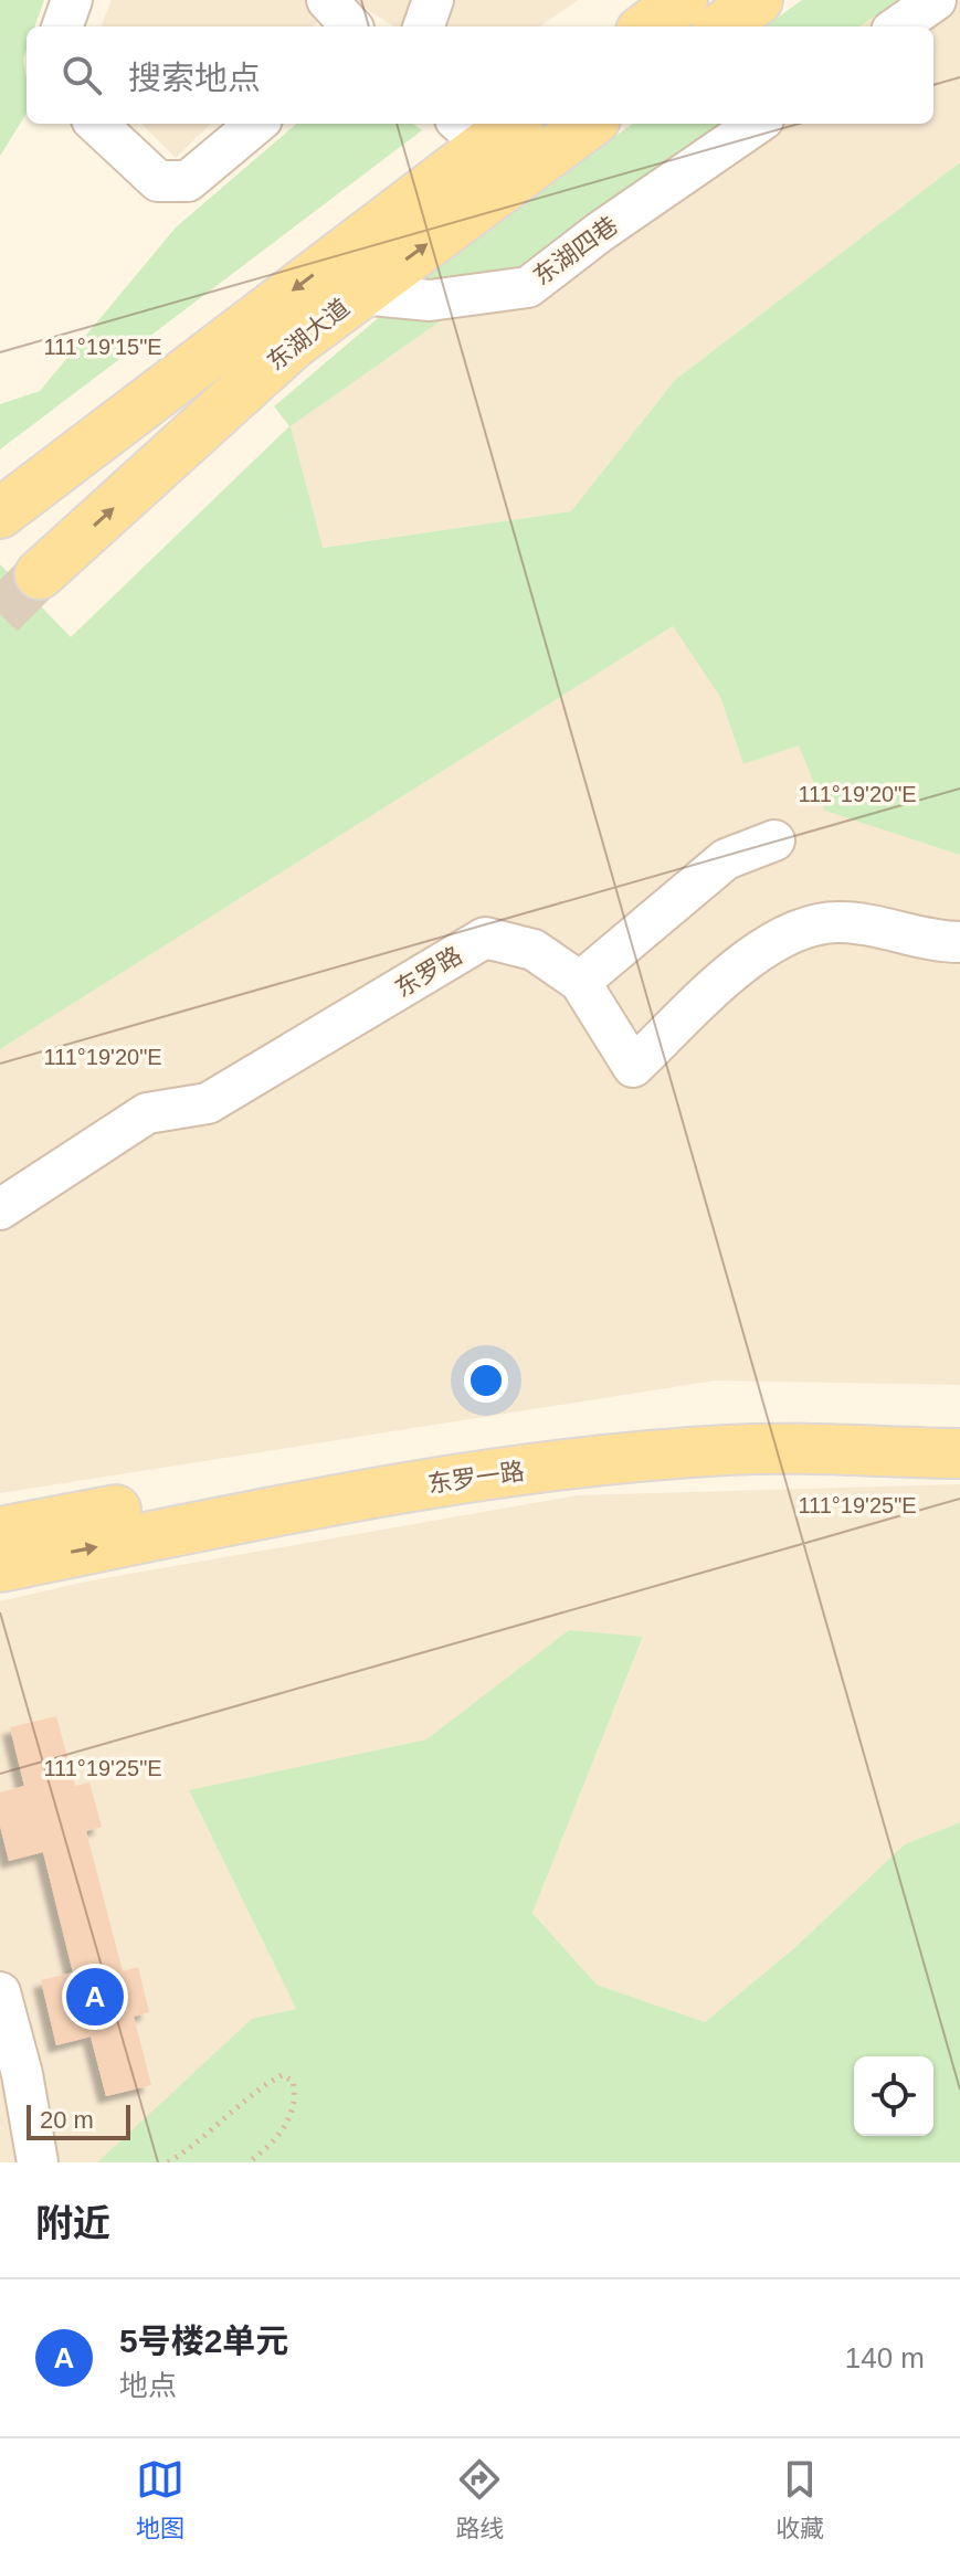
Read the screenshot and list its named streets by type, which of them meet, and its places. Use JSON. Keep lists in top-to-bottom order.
{
  "streets": {
    "main road": ["东湖大道", "东罗一路"],
    "street": ["东湖四巷", "东罗路"]
  },
  "crossings": [
    ["东湖四巷", "东湖大道"]
  ],
  "scale_bar": "20 m",
  "page": {
    "search": "搜索地点",
    "pins": "A",
    "scale": "20 m",
    "heading": "附近",
    "list": [
      {
        "mark": "A",
        "name": "5号楼2单元",
        "note": "地点",
        "value": "140 m"
      }
    ],
    "nav": ["地图", "路线", "收藏"]
  },
  "coordinates": ["111°19'15\"E", "111°19'20\"E", "111°19'25\"E"]
}
